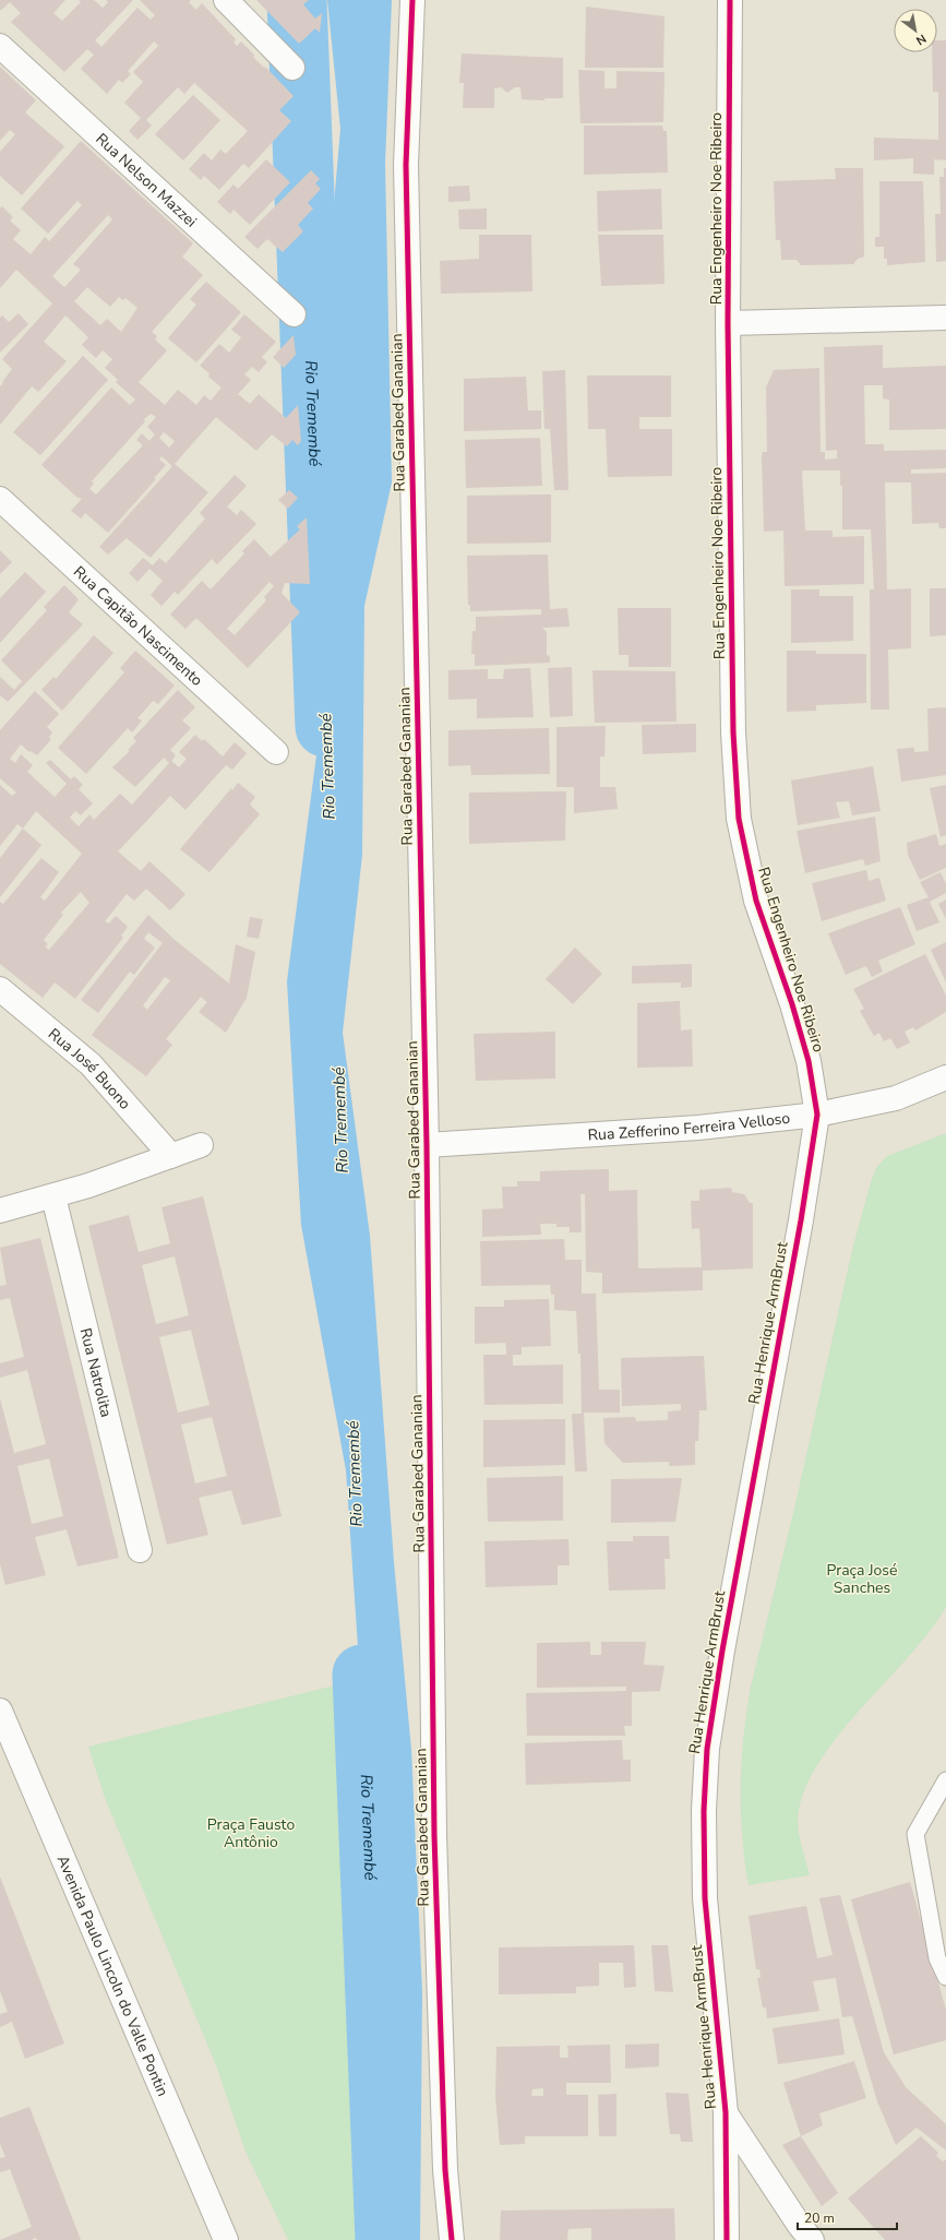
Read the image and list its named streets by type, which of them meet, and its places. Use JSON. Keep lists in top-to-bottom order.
{
  "streets": {
    "street": [
      "Rua Nelson Mazzei",
      "Rua Engenheiro Noe Ribeiro",
      "Rua Garabed Gananian",
      "Rua Capitão Nascimento",
      "Rua José Buono",
      "Rua Zefferino Ferreira Velloso",
      "Rua Henrique ArmBrust",
      "Rua Natrolita",
      "Avenida Paulo Lincoln do Valle Pontin"
    ]
  },
  "crossings": [
    ["Rua Engenheiro Noe Ribeiro", "Rua Zefferino Ferreira Velloso"],
    ["Rua Engenheiro Noe Ribeiro", "Rua Henrique ArmBrust"],
    ["Rua Garabed Gananian", "Rua Zefferino Ferreira Velloso"],
    ["Rua Zefferino Ferreira Velloso", "Rua Henrique ArmBrust"]
  ],
  "water": ["Rio Tremembé"],
  "parks": ["Praça José Sanches", "Praça Fausto Antônio"],
  "scale_bar": "20 m",
  "north": "bottom right"
}
